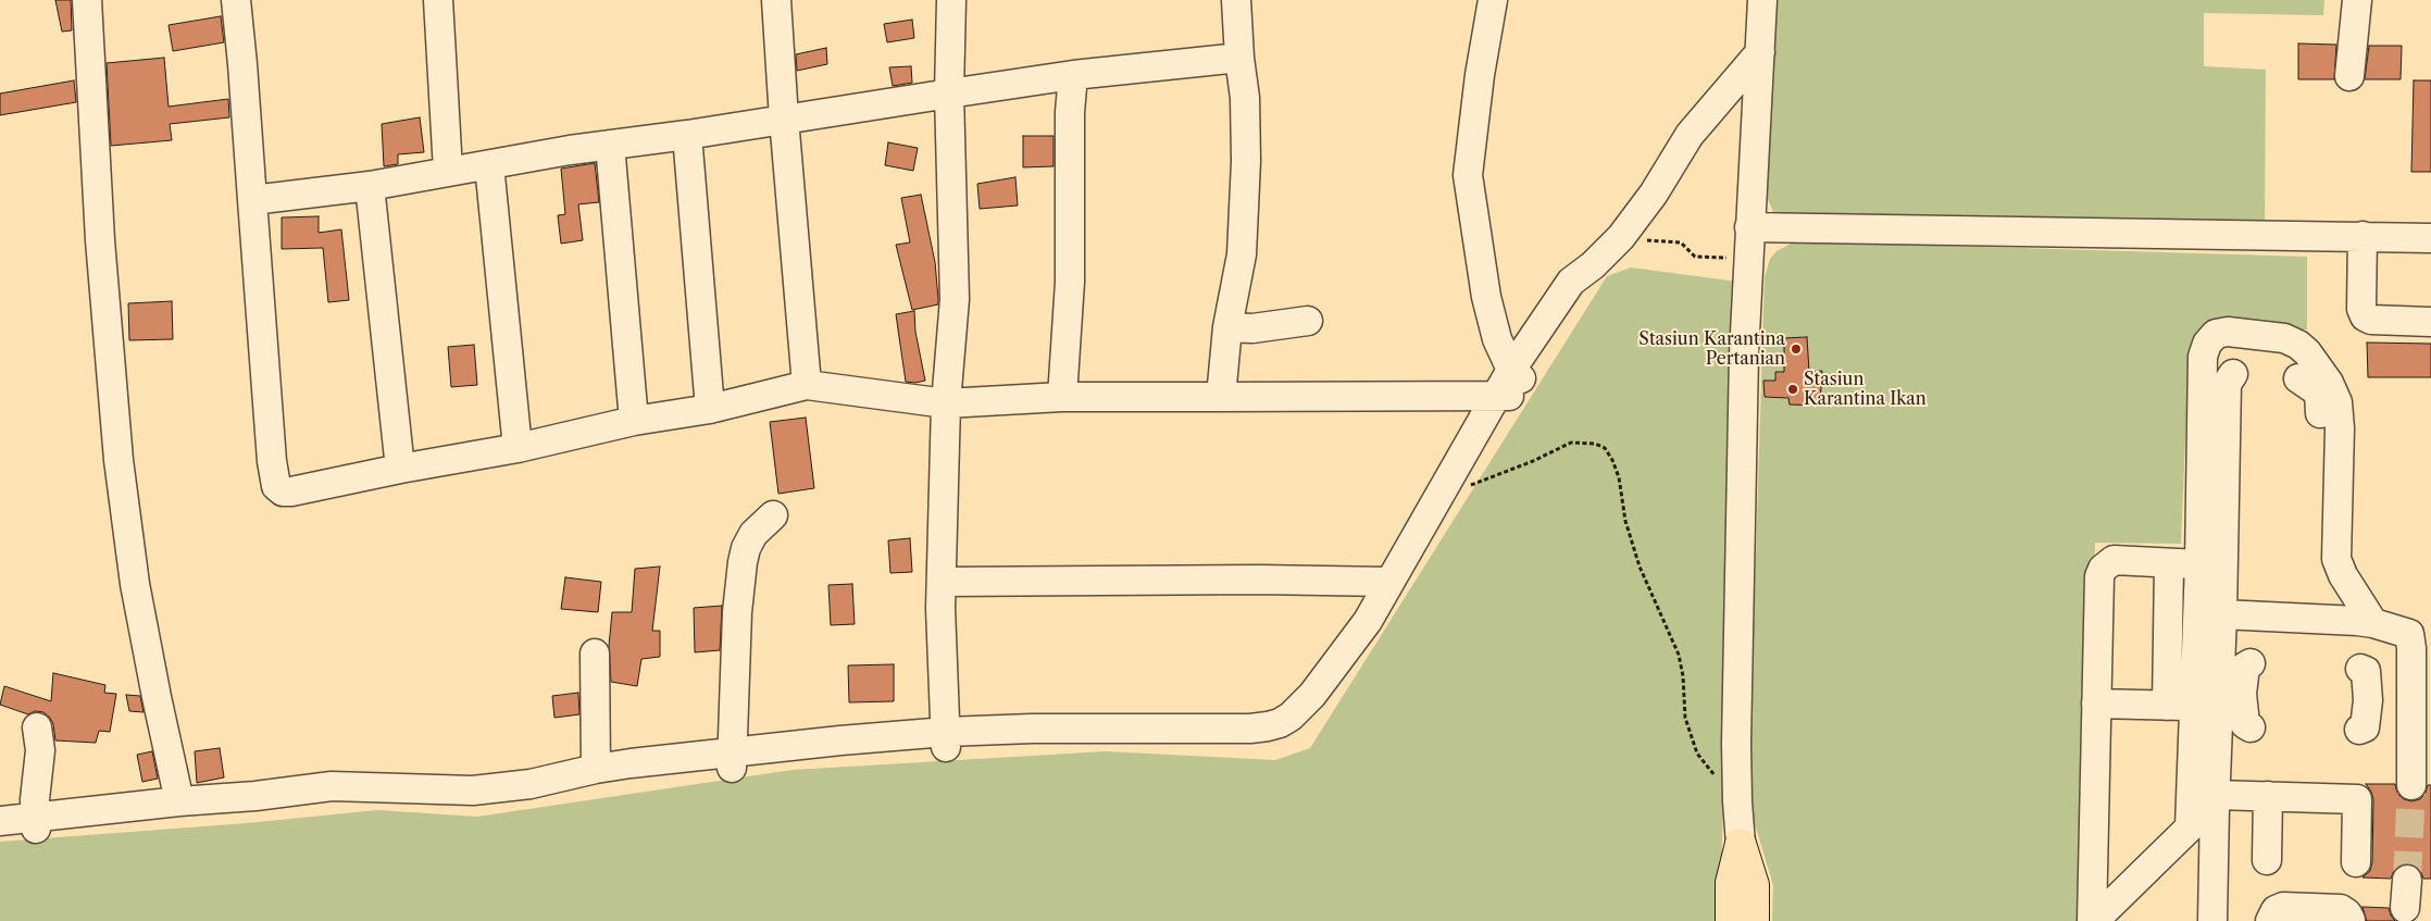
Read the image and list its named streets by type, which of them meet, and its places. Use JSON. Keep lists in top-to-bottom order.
{
  "places": ["Stasiun Karantina Pertanian", "Stasiun Karantina Ikan"]
}
